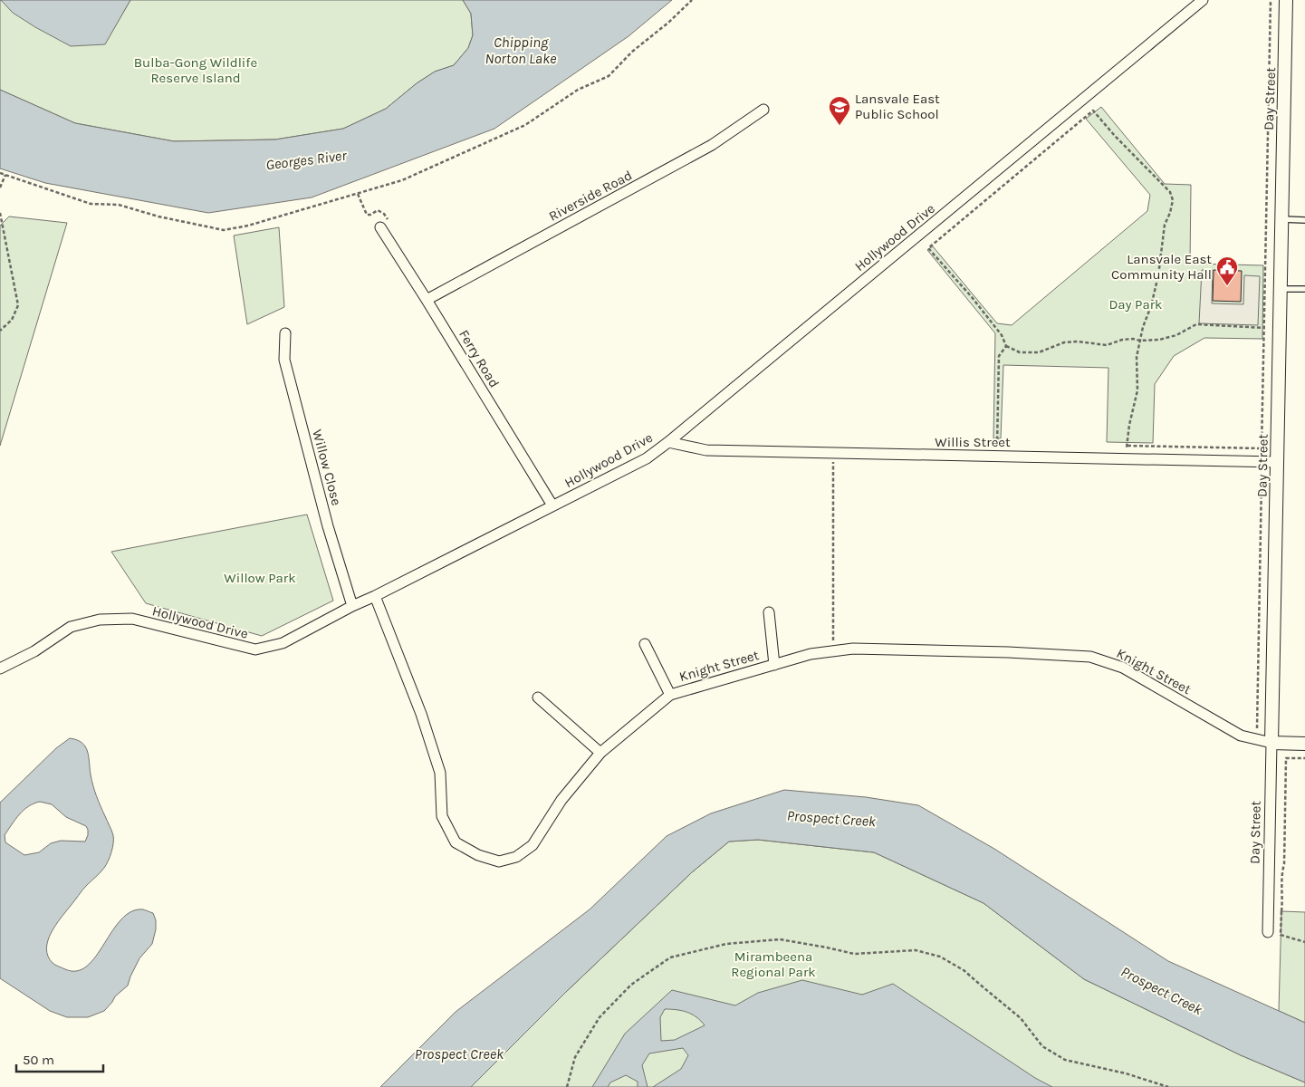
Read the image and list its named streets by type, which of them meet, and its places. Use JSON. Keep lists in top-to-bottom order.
{
  "streets": {
    "street": [
      "Day Street",
      "Riverside Road",
      "Hollywood Drive",
      "Ferry Road",
      "Willis Street",
      "Willow Close",
      "Knight Street"
    ]
  },
  "crossings": [
    ["Day Street", "Willis Street"],
    ["Day Street", "Knight Street"],
    ["Riverside Road", "Ferry Road"],
    ["Hollywood Drive", "Ferry Road"],
    ["Hollywood Drive", "Willis Street"],
    ["Hollywood Drive", "Willow Close"],
    ["Hollywood Drive", "Knight Street"]
  ],
  "water": ["Chipping Norton Lake", "Georges River", "Prospect Creek"],
  "parks": [
    "Bulba-Gong Wildlife Reserve Island",
    "Day Park",
    "Willow Park",
    "Mirambeena Regional Park"
  ],
  "places": {
    "school or university": ["Lansvale East Public School"],
    "public building": ["Lansvale East Community Hall"]
  },
  "scale_bar": "50 m"
}
